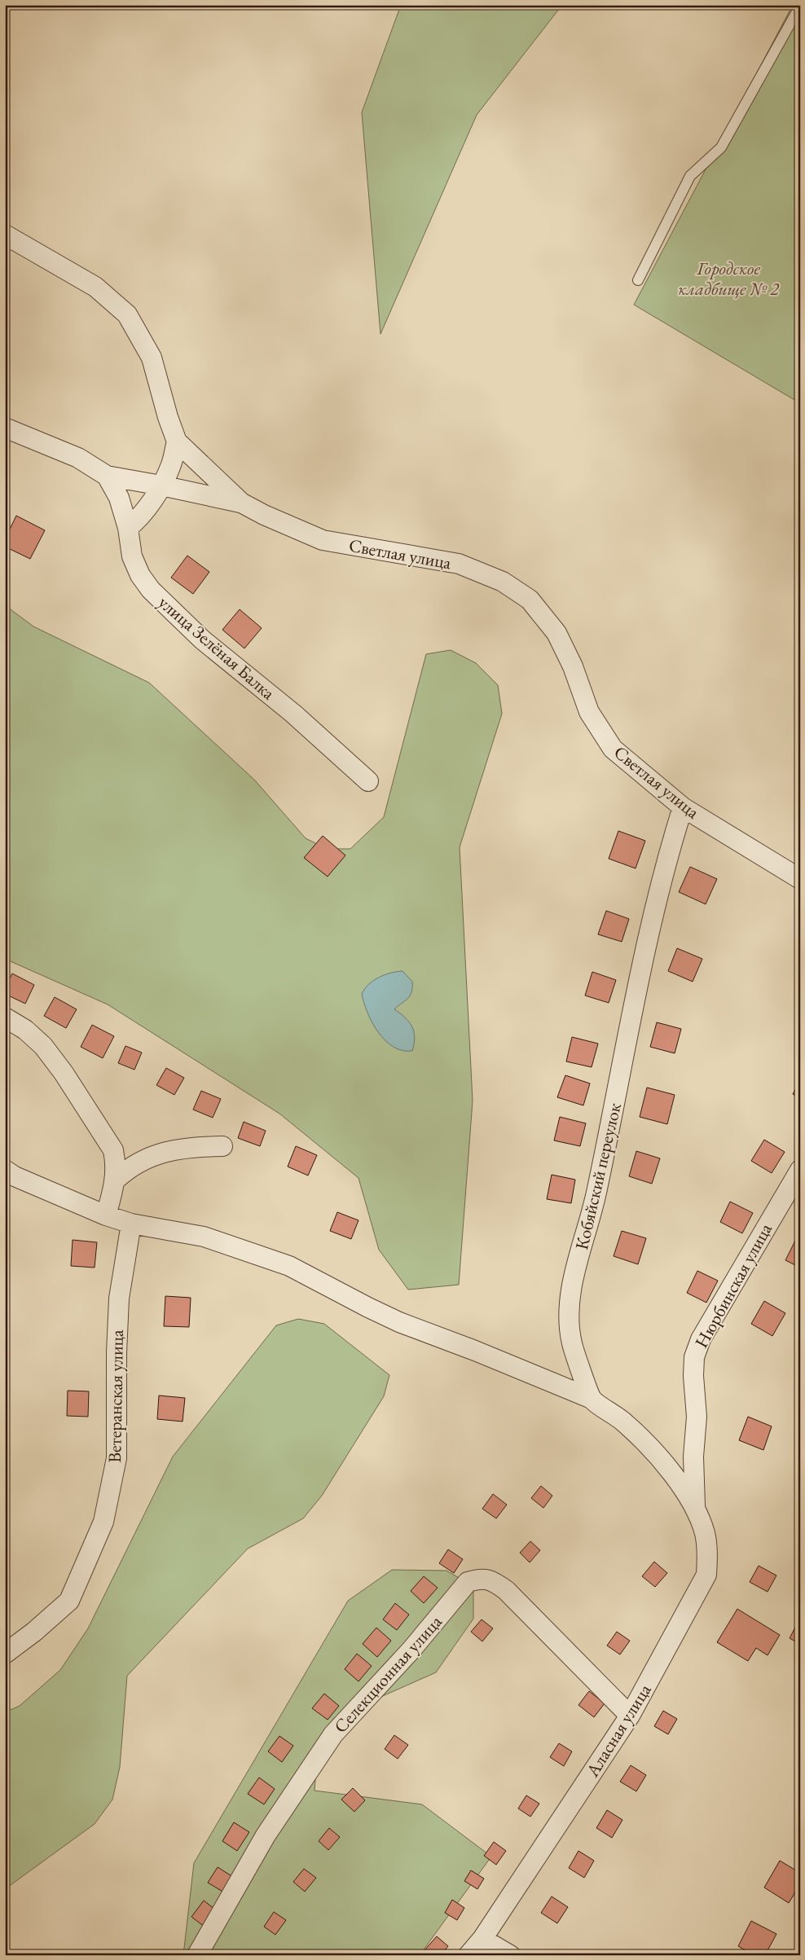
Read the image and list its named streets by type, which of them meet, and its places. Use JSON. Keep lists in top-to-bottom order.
{
  "streets": {
    "street": [
      "Светлая улица",
      "улица Зелёная Балка",
      "Кобяйский переулок",
      "Нюрбинская улица",
      "Ветеранская улица",
      "Селекционная улица",
      "Аласная улица"
    ]
  },
  "crossings": [
    ["Светлая улица", "Кобяйский переулок"],
    ["Нюрбинская улица", "Аласная улица"],
    ["Селекционная улица", "Аласная улица"]
  ],
  "parks": ["Городское кладбище № 2"]
}
